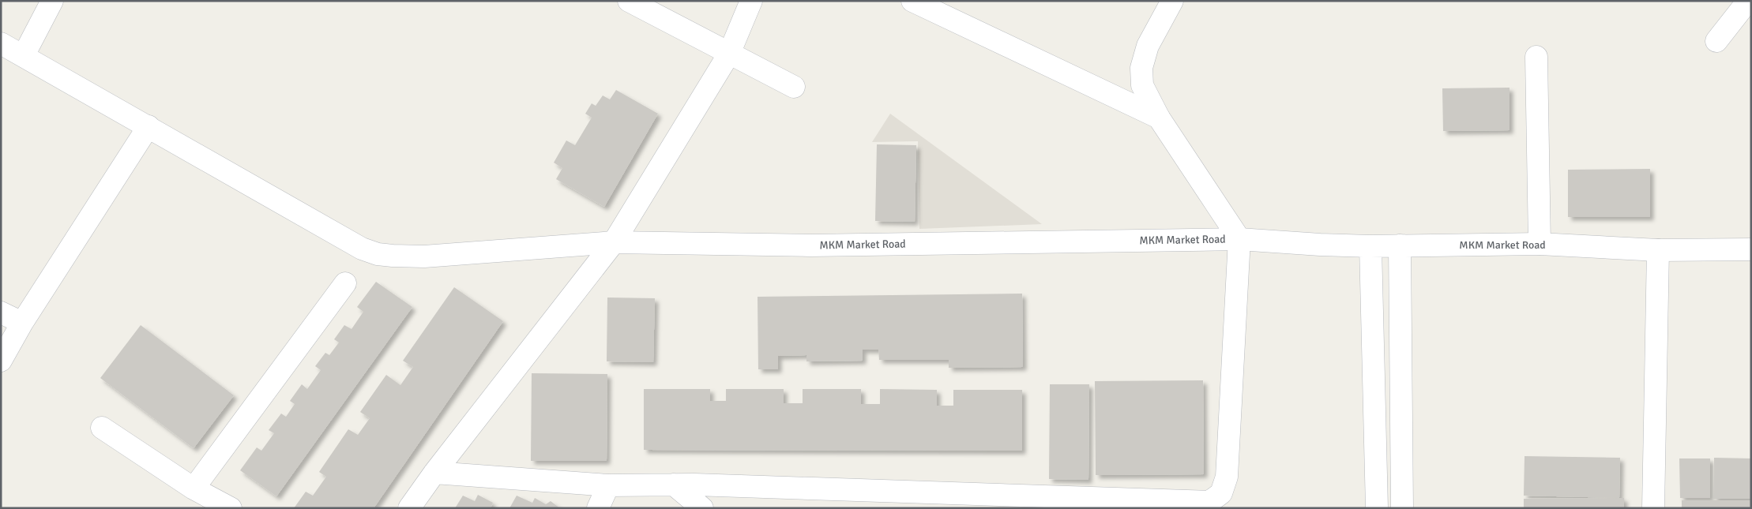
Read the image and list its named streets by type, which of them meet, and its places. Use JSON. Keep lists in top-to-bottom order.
{
  "streets": {
    "street": ["MKM Market Road"]
  }
}
